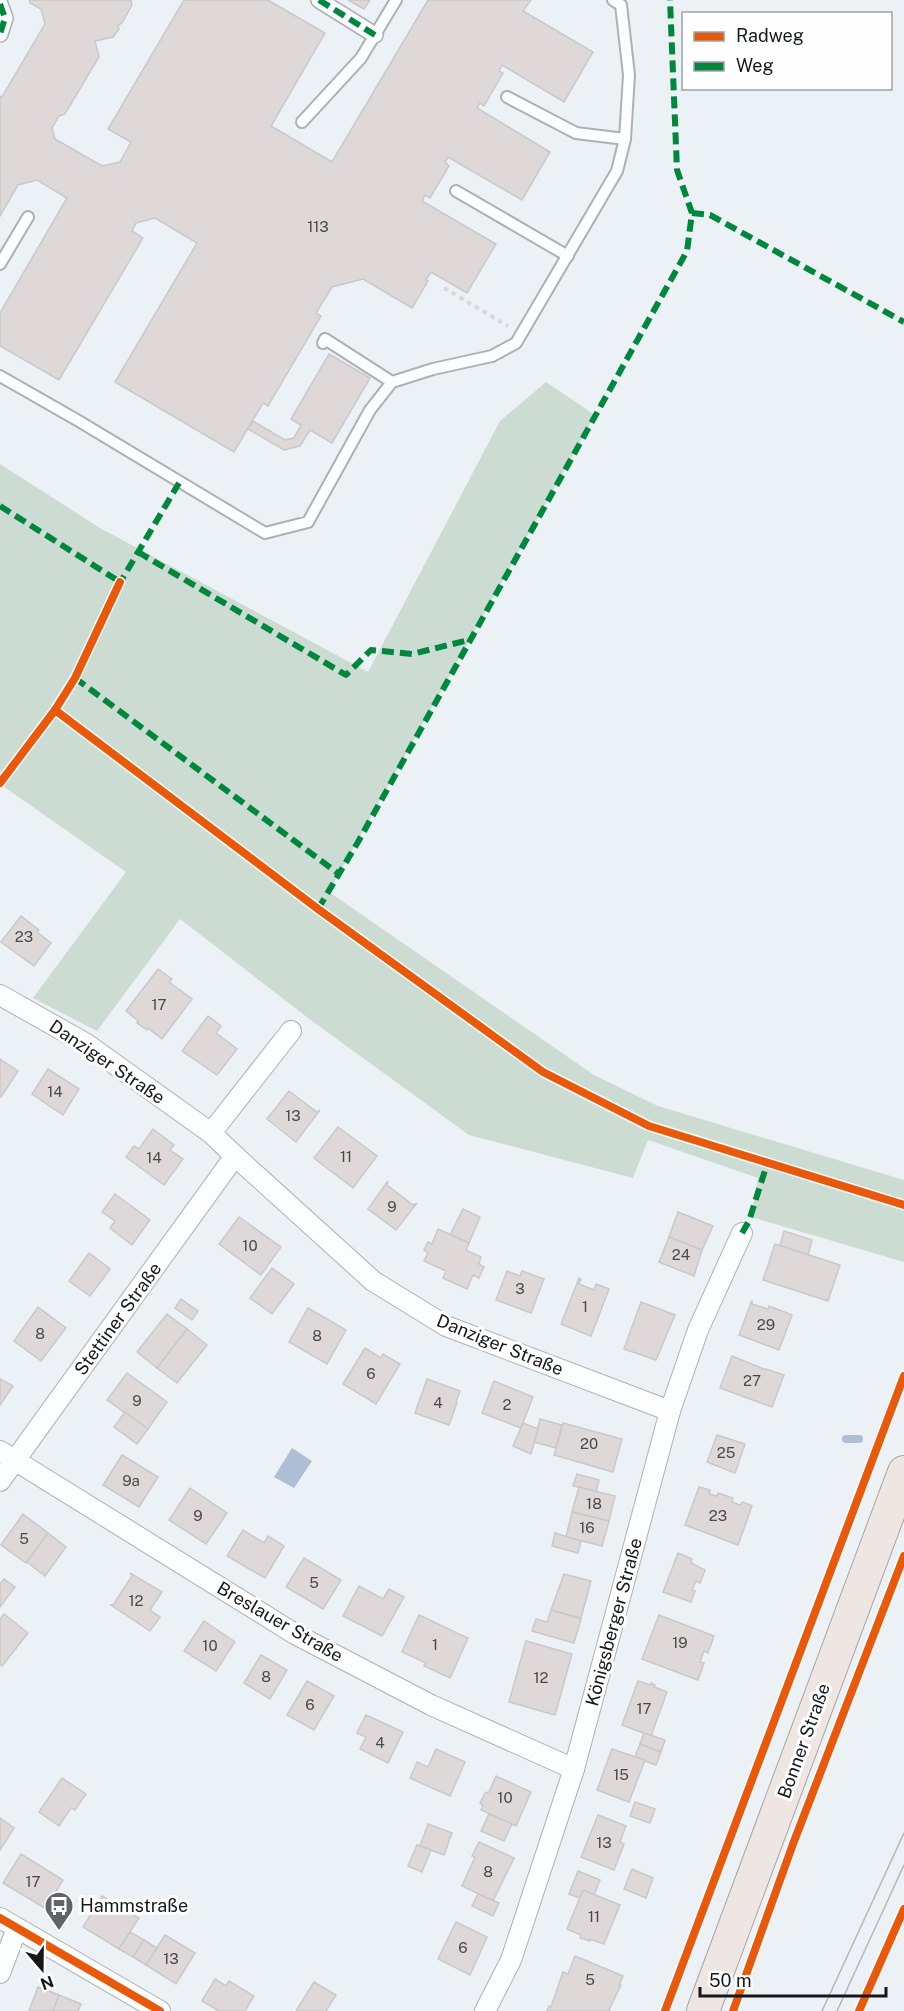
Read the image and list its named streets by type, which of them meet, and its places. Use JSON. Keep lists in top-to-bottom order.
{
  "streets": {
    "main road": ["Bonner Straße"],
    "street": [
      "Danziger Straße",
      "Stettiner Straße",
      "Breslauer Straße",
      "Königsberger Straße"
    ]
  },
  "crossings": [
    ["Danziger Straße", "Stettiner Straße"],
    ["Danziger Straße", "Königsberger Straße"],
    ["Stettiner Straße", "Breslauer Straße"],
    ["Breslauer Straße", "Königsberger Straße"]
  ],
  "places": {
    "bus stop": ["Hammstraße"]
  },
  "house_numbers": [
    "113",
    "23",
    "17",
    "14",
    "13",
    "11",
    "14",
    "9",
    "10",
    "24",
    "3",
    "1",
    "29",
    "8",
    "8",
    "6",
    "27",
    "9",
    "4",
    "2",
    "20",
    "25",
    "9a",
    "18",
    "9",
    "23",
    "16",
    "5",
    "5",
    "12",
    "19",
    "1",
    "10",
    "8",
    "12",
    "6",
    "17",
    "4",
    "15",
    "10",
    "13",
    "8",
    "17",
    "11",
    "6",
    "13",
    "5"
  ],
  "legend": ["Radweg", "Weg"],
  "scale_bar": "50 m",
  "north": "bottom"
}
